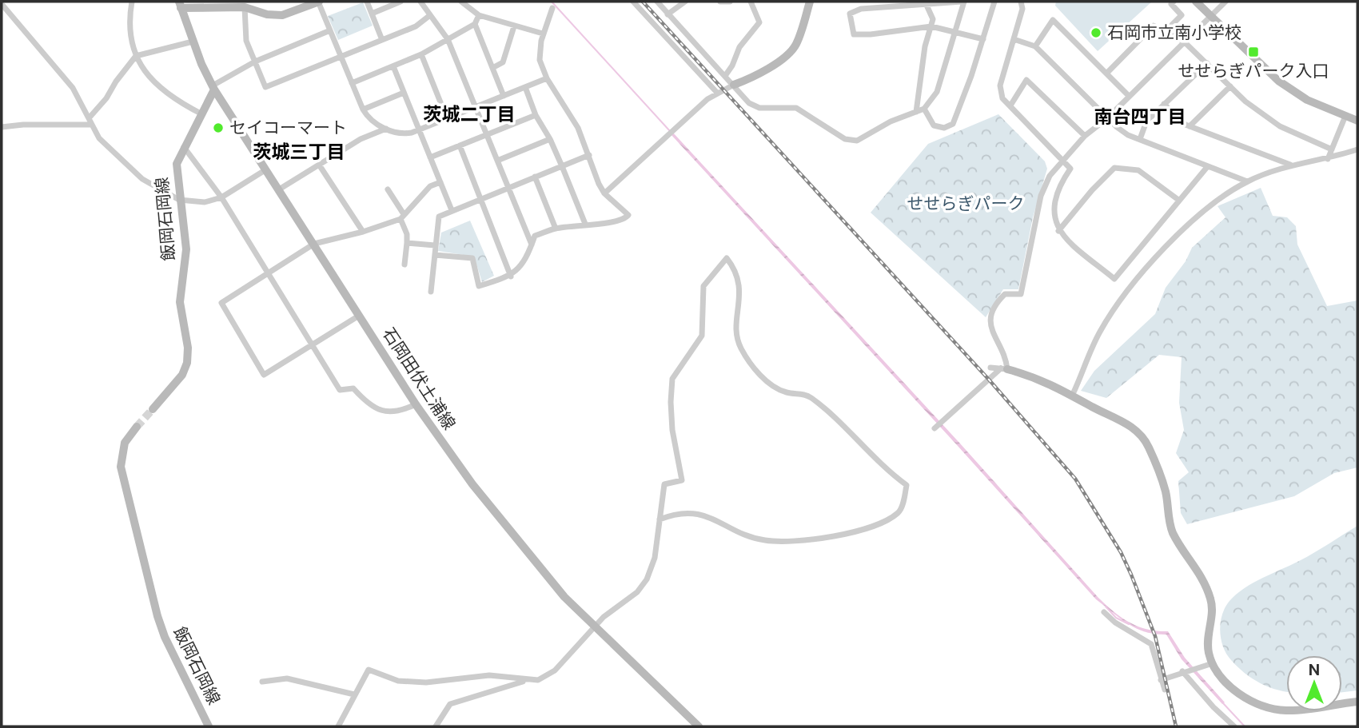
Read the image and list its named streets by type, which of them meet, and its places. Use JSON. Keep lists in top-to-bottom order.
{
  "streets": {
    "main road": ["飯岡石岡線", "石岡田伏土浦線"]
  },
  "crossings": [
    ["飯岡石岡線", "石岡田伏土浦線"]
  ],
  "districts": ["茨城二丁目", "南台四丁目", "茨城三丁目"],
  "parks": ["せせらぎパーク"],
  "places": {
    "other": ["石岡市立南小学校", "セイコーマート"],
    "transit": ["せせらぎパーク入口"]
  },
  "north": "top"
}
